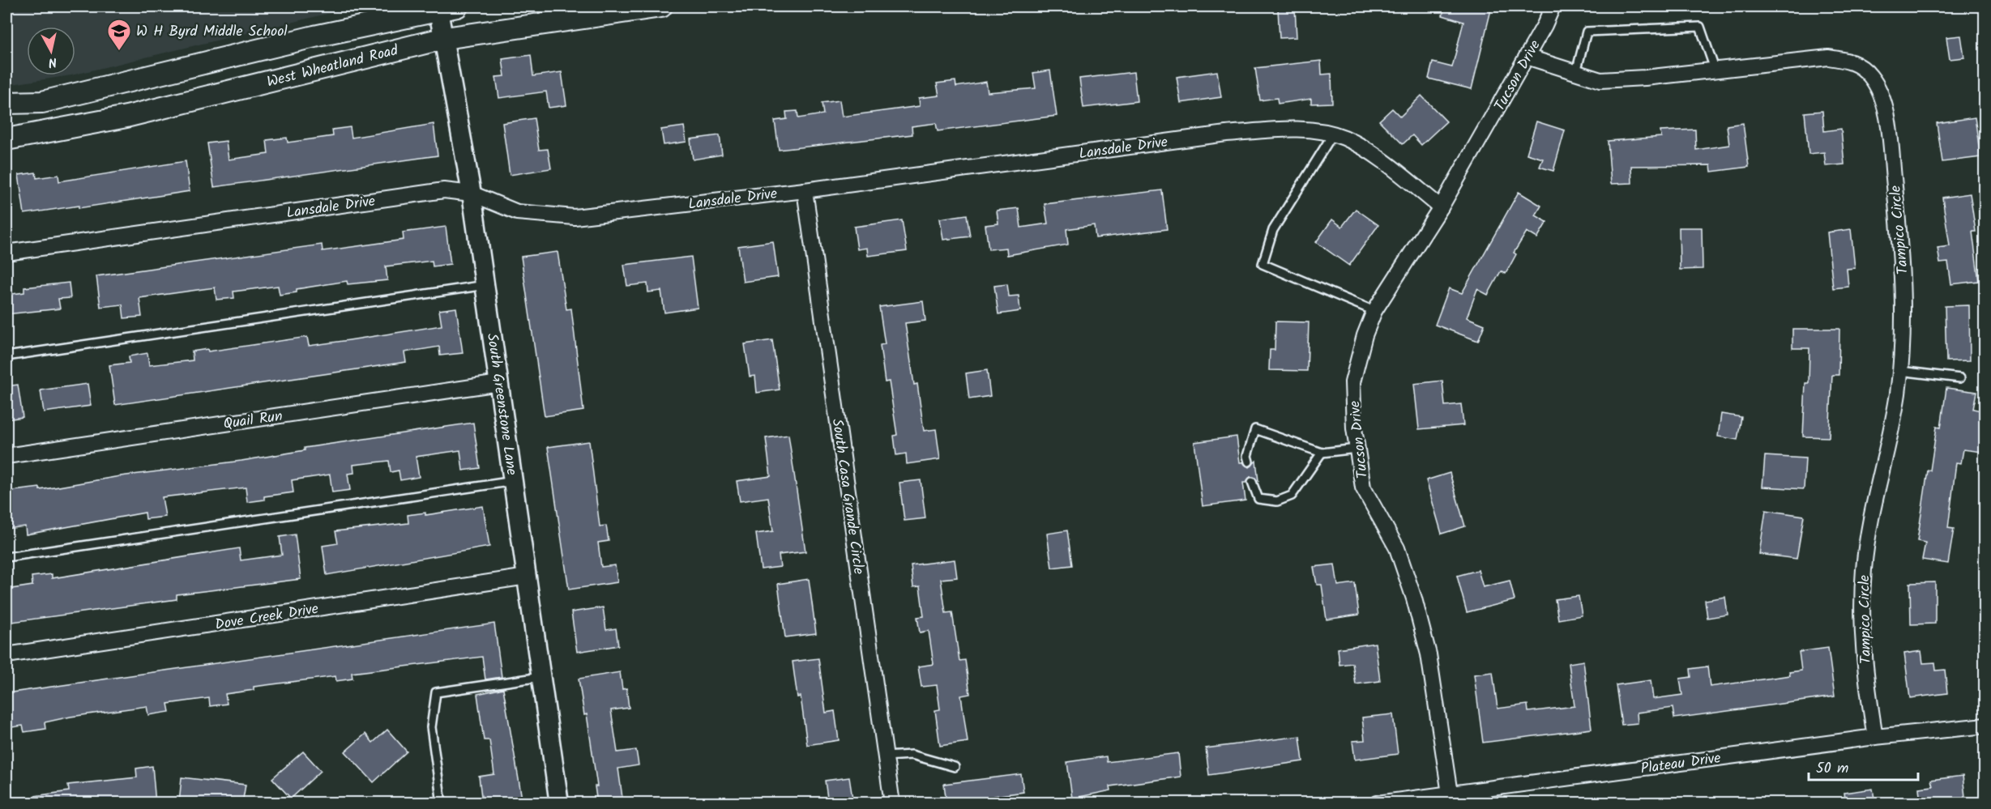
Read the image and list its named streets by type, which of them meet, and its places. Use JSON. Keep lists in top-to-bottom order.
{
  "streets": {
    "main road": ["West Wheatland Road"],
    "street": [
      "Tucson Drive",
      "Lansdale Drive",
      "Tampico Circle",
      "South Greenstone Lane",
      "Quail Run",
      "South Casa Grande Circle",
      "Dove Creek Drive",
      "Plateau Drive"
    ]
  },
  "crossings": [
    ["West Wheatland Road", "South Greenstone Lane"],
    ["Tucson Drive", "Lansdale Drive"],
    ["Tucson Drive", "Tampico Circle"],
    ["Tucson Drive", "Plateau Drive"],
    ["Lansdale Drive", "South Greenstone Lane"],
    ["Lansdale Drive", "South Casa Grande Circle"],
    ["Tampico Circle", "Plateau Drive"],
    ["South Greenstone Lane", "Quail Run"],
    ["South Greenstone Lane", "Dove Creek Drive"]
  ],
  "places": {
    "school or university": ["W H Byrd Middle School"]
  },
  "scale_bar": "50 m",
  "north": "bottom"
}
